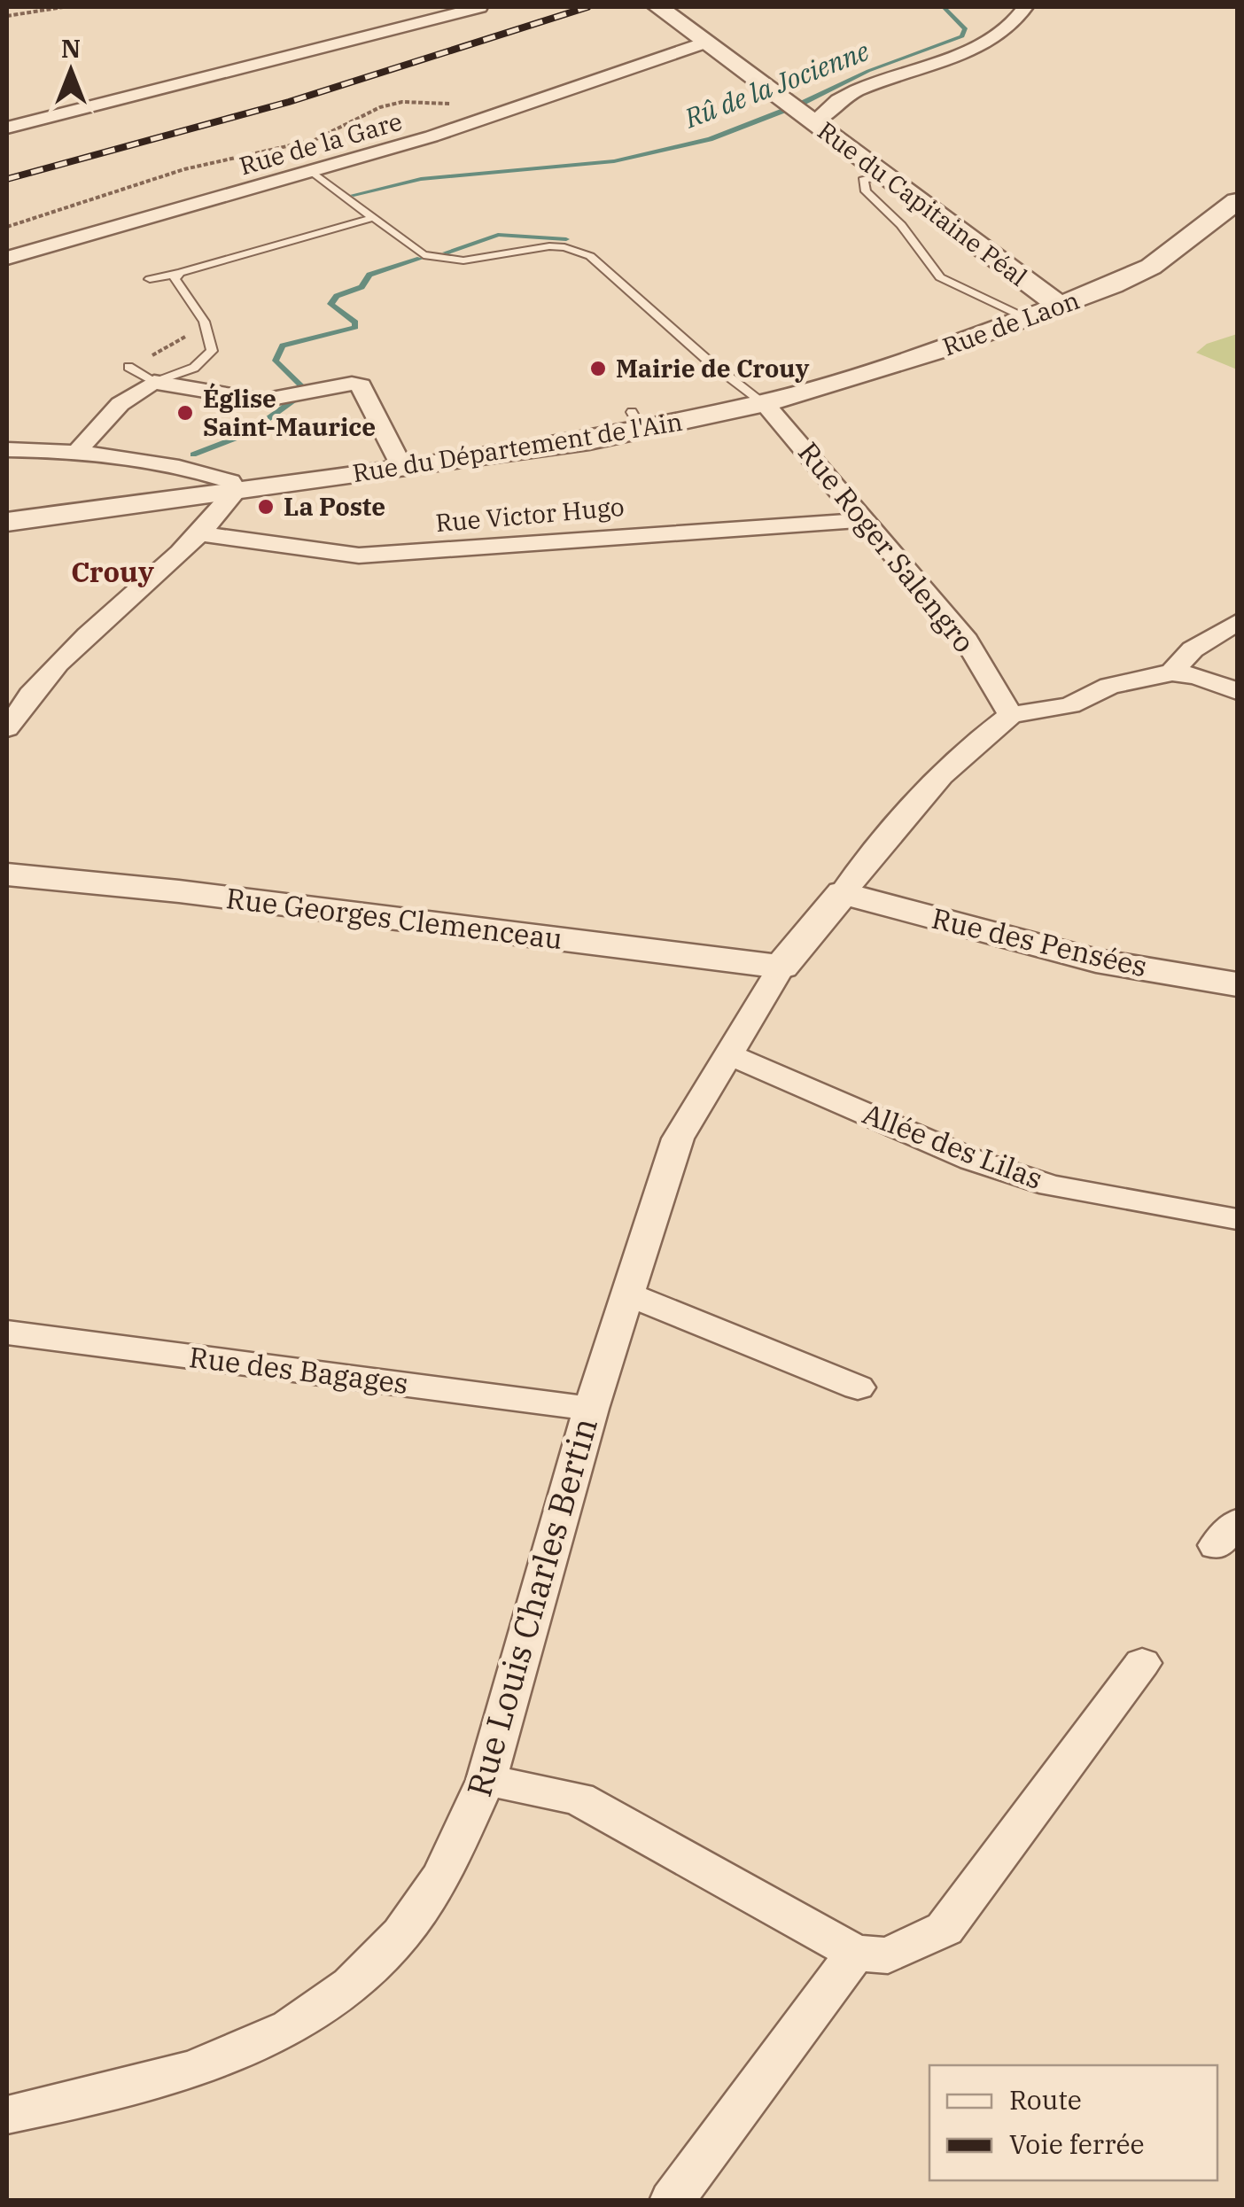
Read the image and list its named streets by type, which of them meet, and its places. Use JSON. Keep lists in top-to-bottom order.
{
  "streets": {
    "street": [
      "Rue de la Gare",
      "Rue du Capitaine Péal",
      "Rue de Laon",
      "Rue du Département de l'Ain",
      "Rue Victor Hugo",
      "Rue Roger Salengro",
      "Rue Georges Clemenceau",
      "Rue des Pensées",
      "Allée des Lilas",
      "Rue des Bagages",
      "Rue Louis Charles Bertin"
    ]
  },
  "crossings": [
    ["Rue de la Gare", "Rue du Capitaine Péal"],
    ["Rue du Capitaine Péal", "Rue de Laon"],
    ["Rue de Laon", "Rue du Département de l'Ain"],
    ["Rue de Laon", "Rue Roger Salengro"],
    ["Rue du Département de l'Ain", "Rue Roger Salengro"],
    ["Rue Victor Hugo", "Rue Roger Salengro"],
    ["Rue Georges Clemenceau", "Rue Louis Charles Bertin"],
    ["Allée des Lilas", "Rue Louis Charles Bertin"],
    ["Rue des Bagages", "Rue Louis Charles Bertin"]
  ],
  "districts": ["Crouy"],
  "water": ["Rû de la Jocienne"],
  "places": ["Mairie de Crouy", "Église Saint-Maurice", "La Poste"],
  "legend": ["Route", "Voie ferrée"],
  "north": "top"
}
